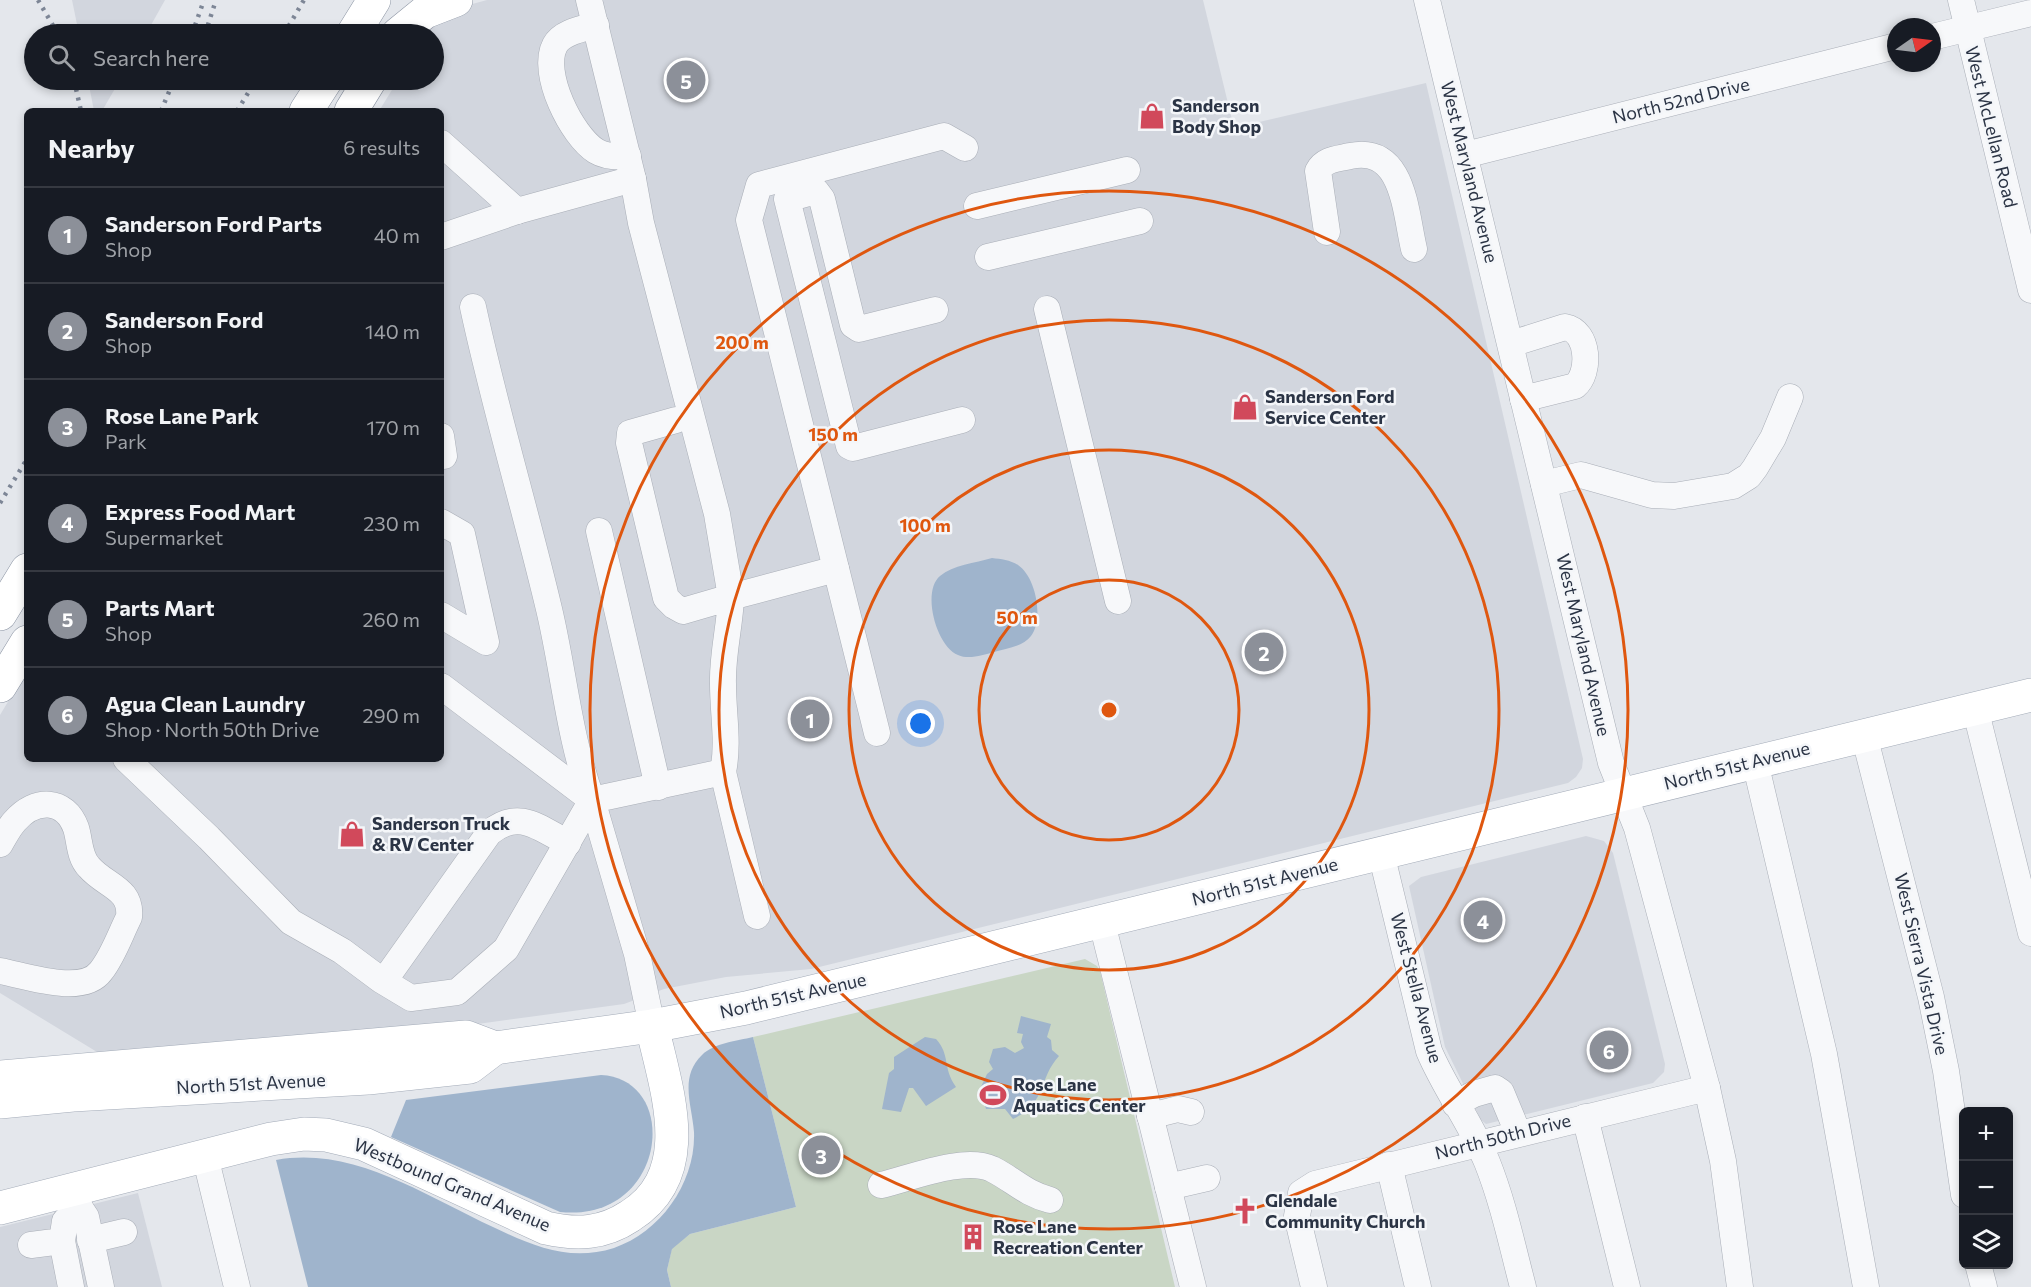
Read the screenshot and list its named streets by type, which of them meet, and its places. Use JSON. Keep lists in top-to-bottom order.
{
  "streets": {
    "main road": ["North 51st Avenue", "Westbound Grand Avenue"],
    "street": [
      "North 52nd Drive",
      "West McLellan Road",
      "West Maryland Avenue",
      "West Sierra Vista Drive",
      "West Stella Avenue",
      "North 50th Drive"
    ]
  },
  "crossings": [
    ["North 52nd Drive", "West Maryland Avenue"],
    ["West Maryland Avenue", "North 51st Avenue"],
    ["West Maryland Avenue", "North 50th Drive"],
    ["North 51st Avenue", "West Sierra Vista Drive"],
    ["North 51st Avenue", "West Stella Avenue"],
    ["North 51st Avenue", "Westbound Grand Avenue"],
    ["West Stella Avenue", "North 50th Drive"]
  ],
  "places": {
    "shop": ["Sanderson Body Shop", "Sanderson Ford Service Center", "Sanderson Truck & RV Center"],
    "sports": ["Rose Lane Aquatics Center"],
    "church": ["Glendale Community Church"],
    "building": ["Rose Lane Recreation Center"]
  },
  "north": "right",
  "page": {
    "search": "Search here",
    "pins": [
      "5",
      "2",
      "1",
      "4",
      "6",
      "3"
    ],
    "heading": ["Nearby", "6 results"],
    "list": [
      {
        "mark": "1",
        "name": "Sanderson Ford Parts",
        "note": "Shop",
        "value": "40 m"
      },
      {
        "mark": "2",
        "name": "Sanderson Ford",
        "note": "Shop",
        "value": "140 m"
      },
      {
        "mark": "3",
        "name": "Rose Lane Park",
        "note": "Park",
        "value": "170 m"
      },
      {
        "mark": "4",
        "name": "Express Food Mart",
        "note": "Supermarket",
        "value": "230 m"
      },
      {
        "mark": "5",
        "name": "Parts Mart",
        "note": "Shop",
        "value": "260 m"
      },
      {
        "mark": "6",
        "name": "Agua Clean Laundry",
        "note": "Shop · North 50th Drive",
        "value": "290 m"
      }
    ],
    "map_buttons": ["+", "−"]
  },
  "rings": [
    "200 m",
    "150 m",
    "100 m",
    "50 m"
  ]
}
